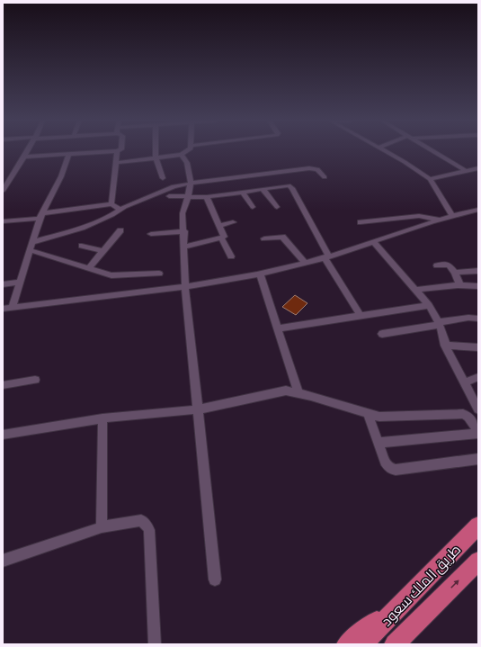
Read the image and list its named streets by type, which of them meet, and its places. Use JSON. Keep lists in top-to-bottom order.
{
  "streets": {
    "highway": ["طريق الملك سعود"]
  }
}
